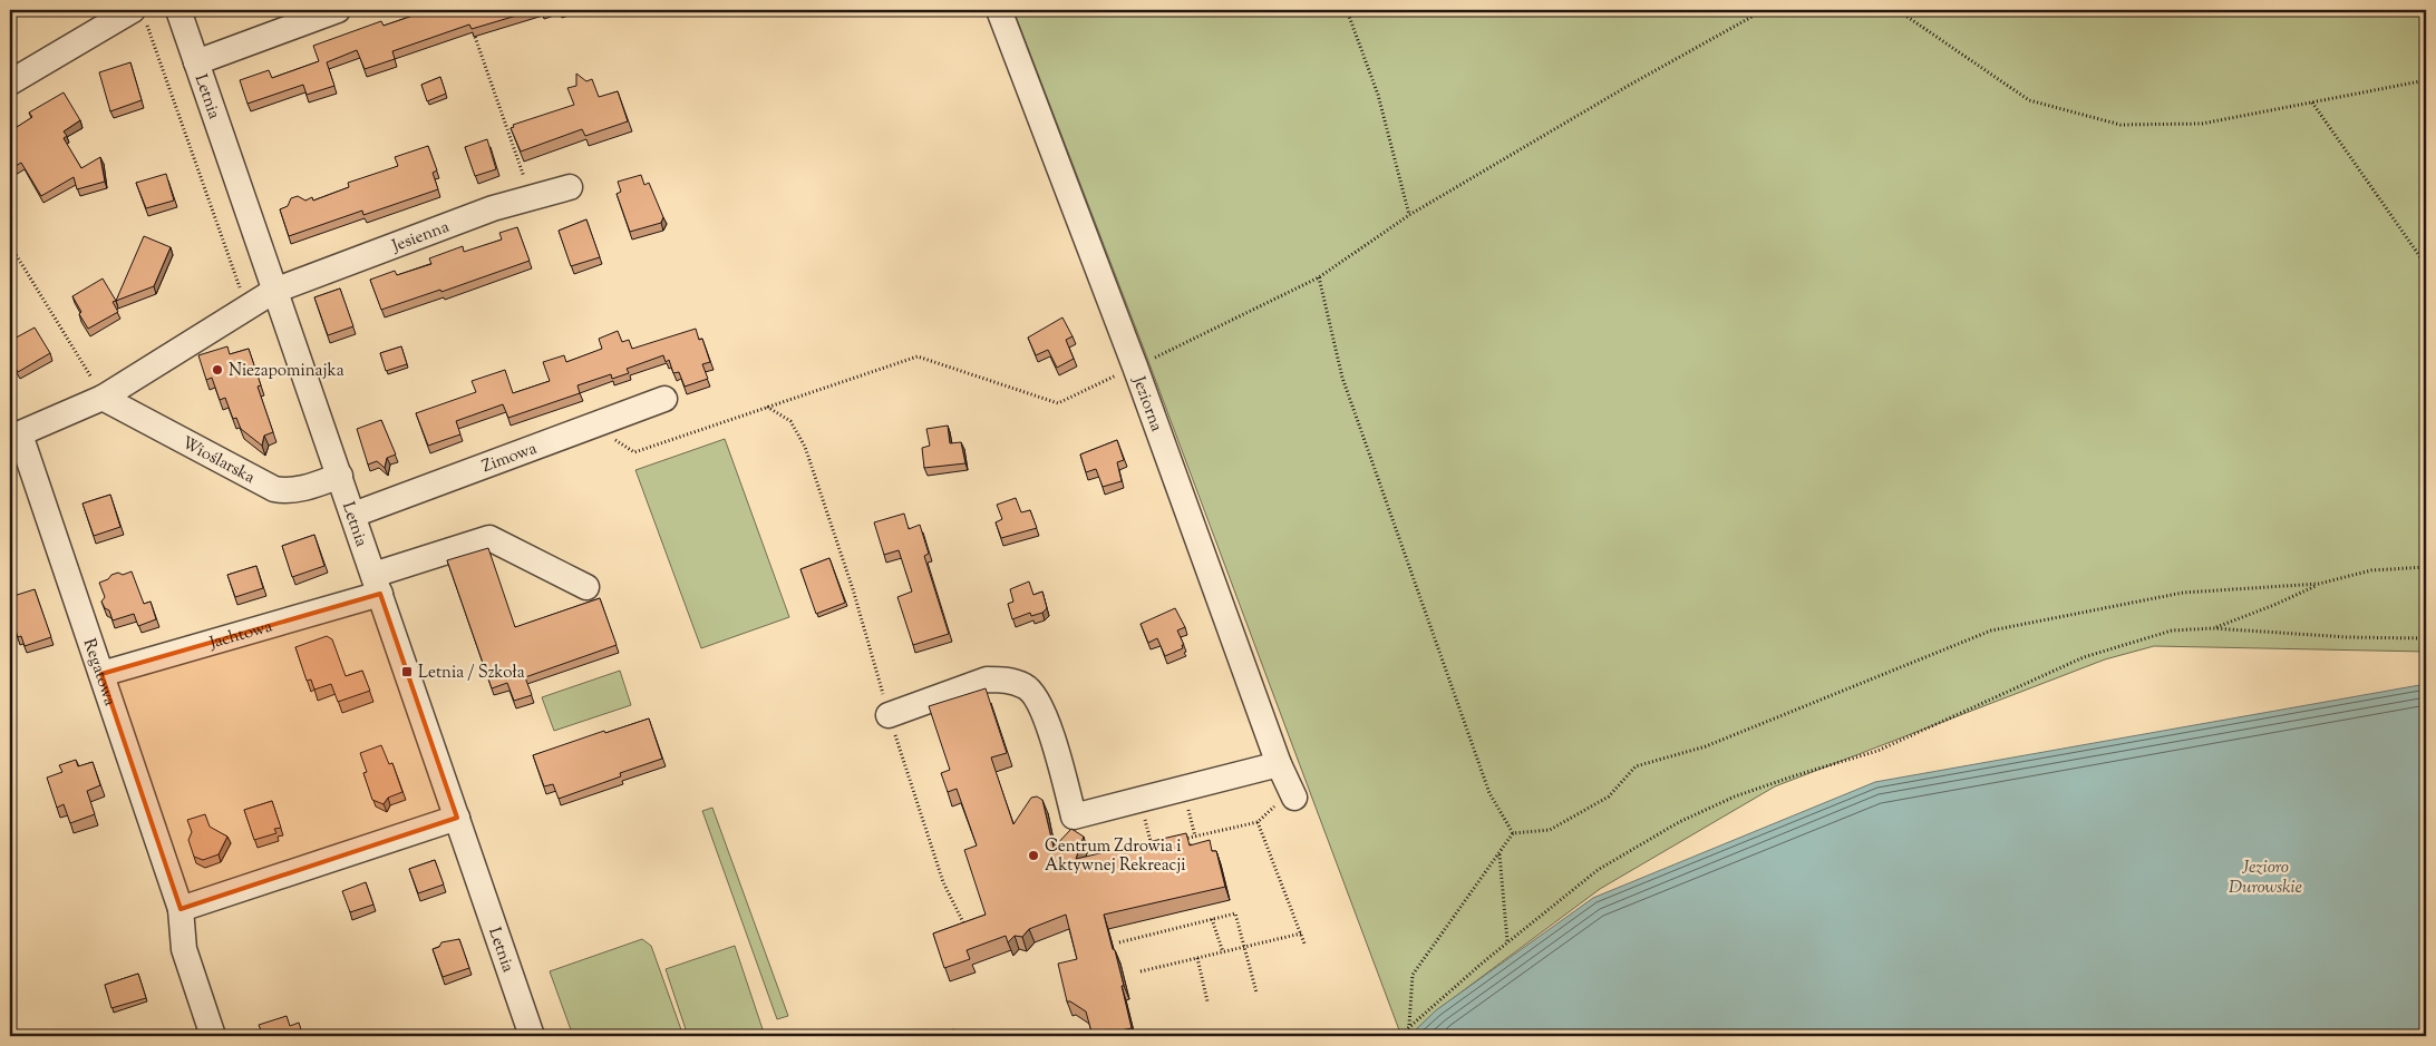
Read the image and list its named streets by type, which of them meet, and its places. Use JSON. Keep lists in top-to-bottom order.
{
  "streets": {
    "street": [
      "Letnia",
      "Jesienna",
      "Jeziorna",
      "Zimowa",
      "Wioślarska",
      "Jachtowa",
      "Regatowa"
    ]
  },
  "crossings": [
    ["Letnia", "Jesienna"],
    ["Letnia", "Zimowa"],
    ["Letnia", "Wioślarska"],
    ["Letnia", "Jachtowa"],
    ["Jachtowa", "Regatowa"]
  ],
  "water": ["Jezioro Durowskie"],
  "places": {
    "other": ["Niezapominajka", "Centrum Zdrowia i Aktywnej Rekreacji"],
    "transit": ["Letnia / Szkoła"]
  }
}
